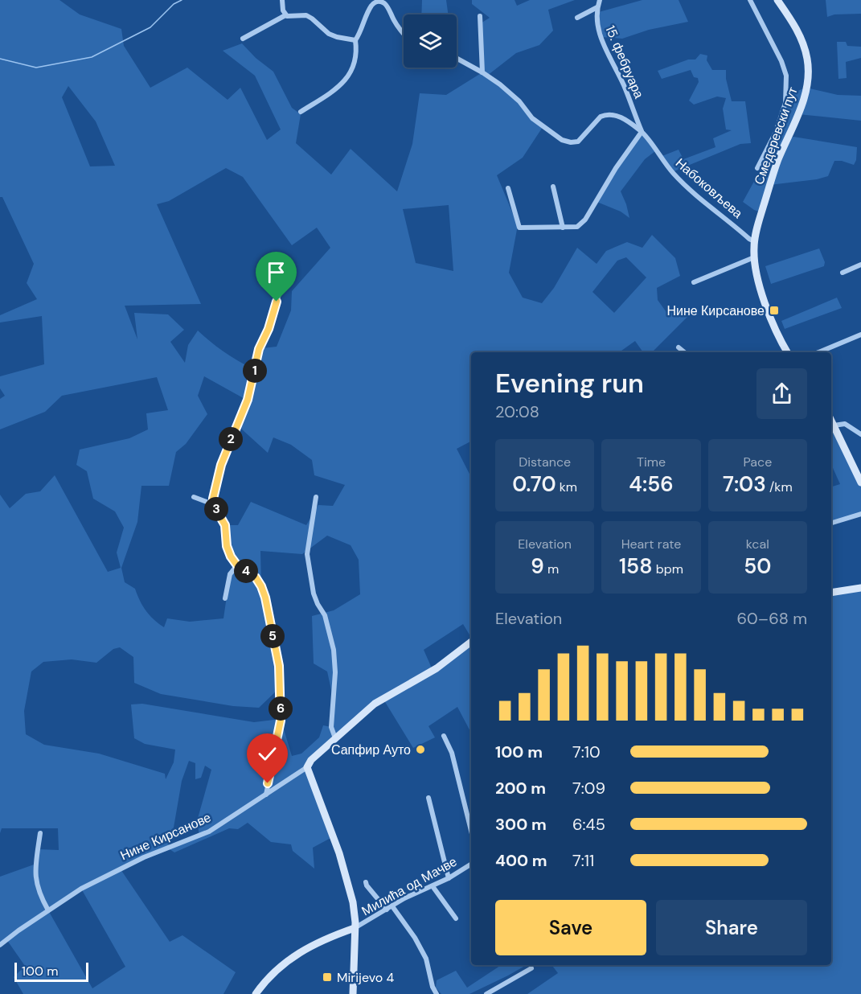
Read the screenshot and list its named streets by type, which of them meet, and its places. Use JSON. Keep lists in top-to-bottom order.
{
  "streets": {
    "street": [
      "15. фебруара",
      "Смедеревски пут",
      "Набоковљева",
      "Нине Кирсанове",
      "Милића од Мачве"
    ]
  },
  "crossings": [
    ["15. фебруара", "Набоковљева"],
    ["Смедеревски пут", "Набоковљева"]
  ],
  "places": {
    "transit": ["Нине Кирсанове", "Mirijevo 4"],
    "other": ["Сапфир Ауто"]
  },
  "scale_bar": "100 m",
  "page": {
    "heading": ["Evening run", "20:08"],
    "pins": [
      "1",
      "2",
      "3",
      "4",
      "5",
      "6"
    ],
    "stats": [
      ["Distance", "0.70 km"],
      ["Time", "4:56"],
      ["Pace", "7:03 /km"],
      ["Elevation", "9 m"],
      ["Heart rate", "158 bpm"],
      ["kcal", "50"]
    ],
    "chart": ["Elevation", "60–68 m"],
    "list": [
      {
        "name": "100 m",
        "note": "7:10"
      },
      {
        "name": "200 m",
        "note": "7:09"
      },
      {
        "name": "300 m",
        "note": "6:45"
      },
      {
        "name": "400 m",
        "note": "7:11"
      }
    ],
    "buttons": ["Save", "Share"],
    "scale": "100 m"
  }
}
